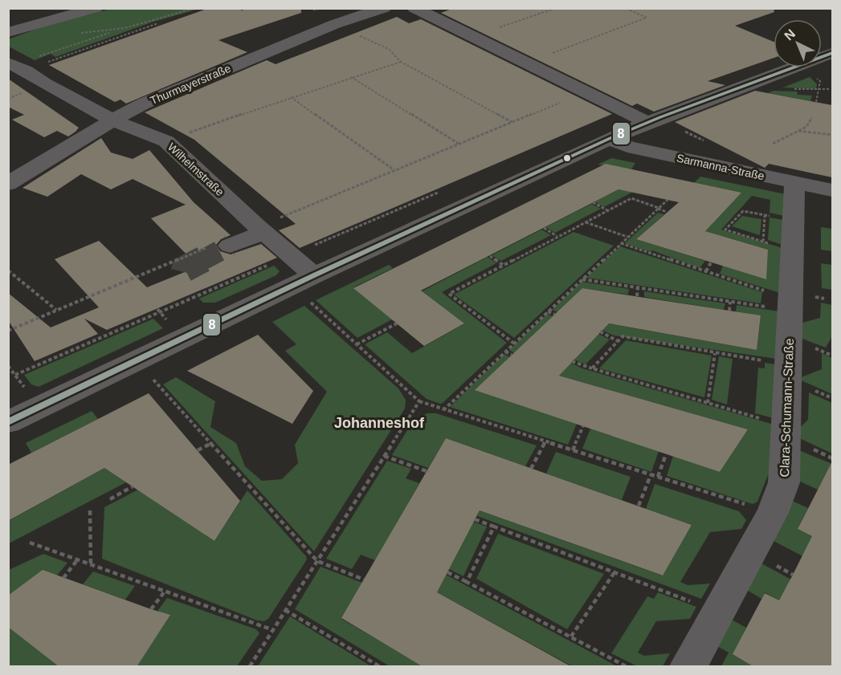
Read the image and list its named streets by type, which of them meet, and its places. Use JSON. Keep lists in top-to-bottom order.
{
  "streets": {
    "street": [
      "Thurmayerstraße",
      "Sarmanna-Straße",
      "Wilhelmstraße",
      "Clara-Schumann-Straße"
    ]
  },
  "crossings": [
    ["Thurmayerstraße", "Wilhelmstraße"],
    ["Sarmanna-Straße", "Clara-Schumann-Straße"]
  ],
  "districts": ["Johanneshof"],
  "lines": ["transit line 8"],
  "north": "top left"
}
